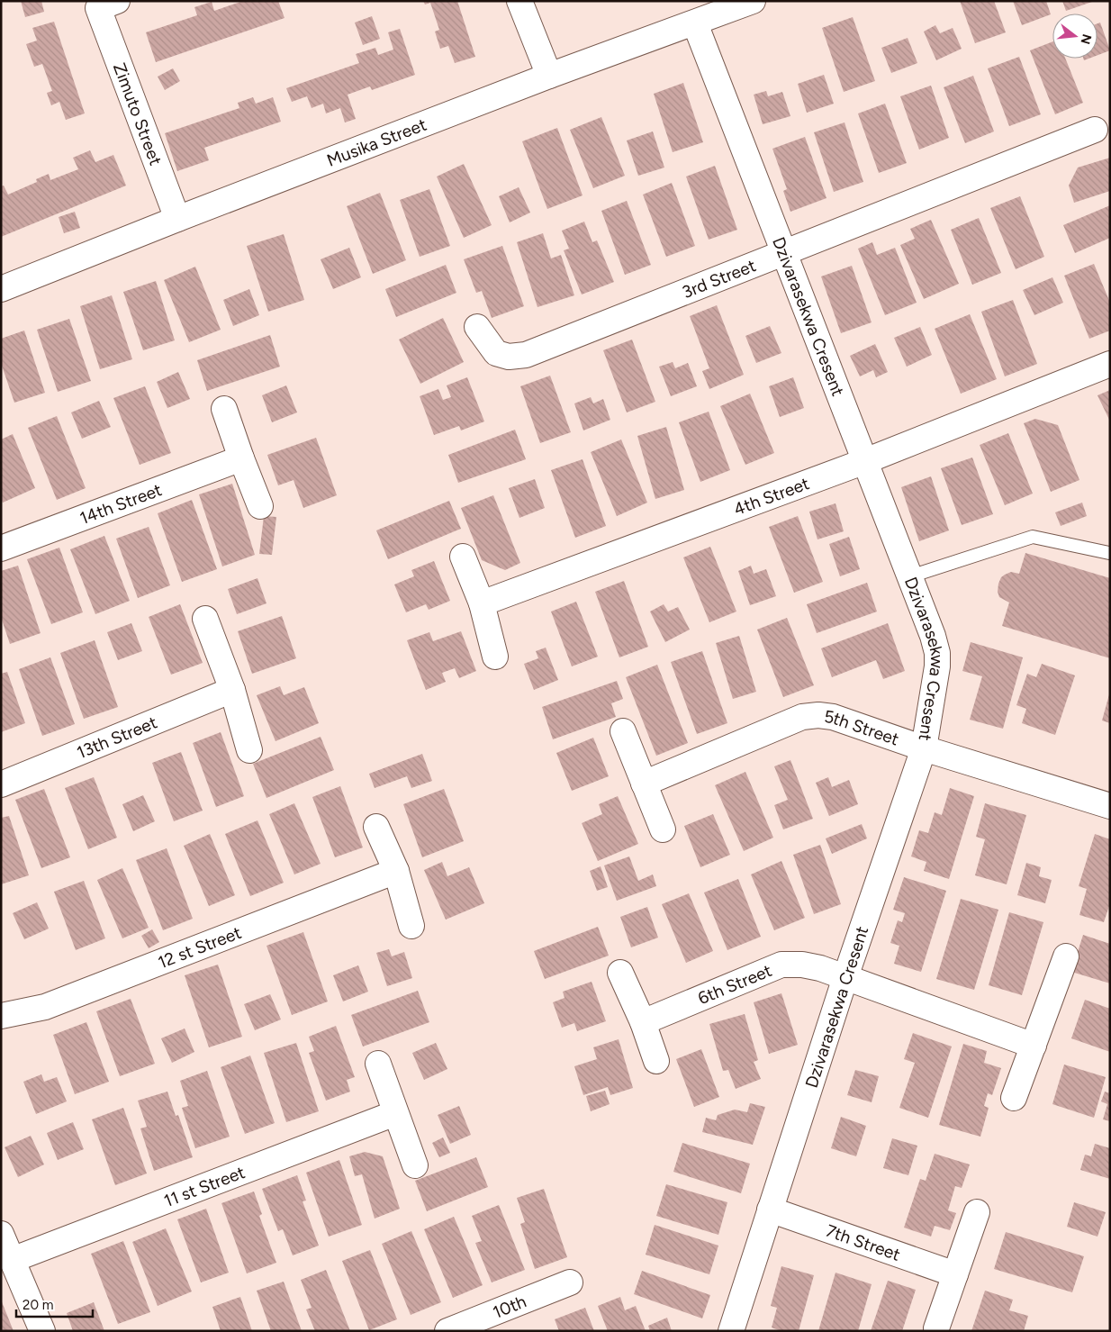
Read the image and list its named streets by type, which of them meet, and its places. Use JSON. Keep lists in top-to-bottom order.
{
  "streets": {
    "street": [
      "Zimuto Street",
      "Musika Street",
      "3rd Street",
      "Dzivarasekwa Cresent",
      "4th Street",
      "14th Street",
      "5th Street",
      "13th Street",
      "12 st Street",
      "6th Street",
      "11 st Street",
      "7th Street",
      "10th"
    ]
  },
  "crossings": [
    ["Zimuto Street", "Musika Street"],
    ["Musika Street", "Dzivarasekwa Cresent"],
    ["3rd Street", "Dzivarasekwa Cresent"],
    ["Dzivarasekwa Cresent", "4th Street"],
    ["Dzivarasekwa Cresent", "5th Street"],
    ["Dzivarasekwa Cresent", "6th Street"],
    ["Dzivarasekwa Cresent", "7th Street"]
  ],
  "scale_bar": "20 m",
  "north": "right"
}
